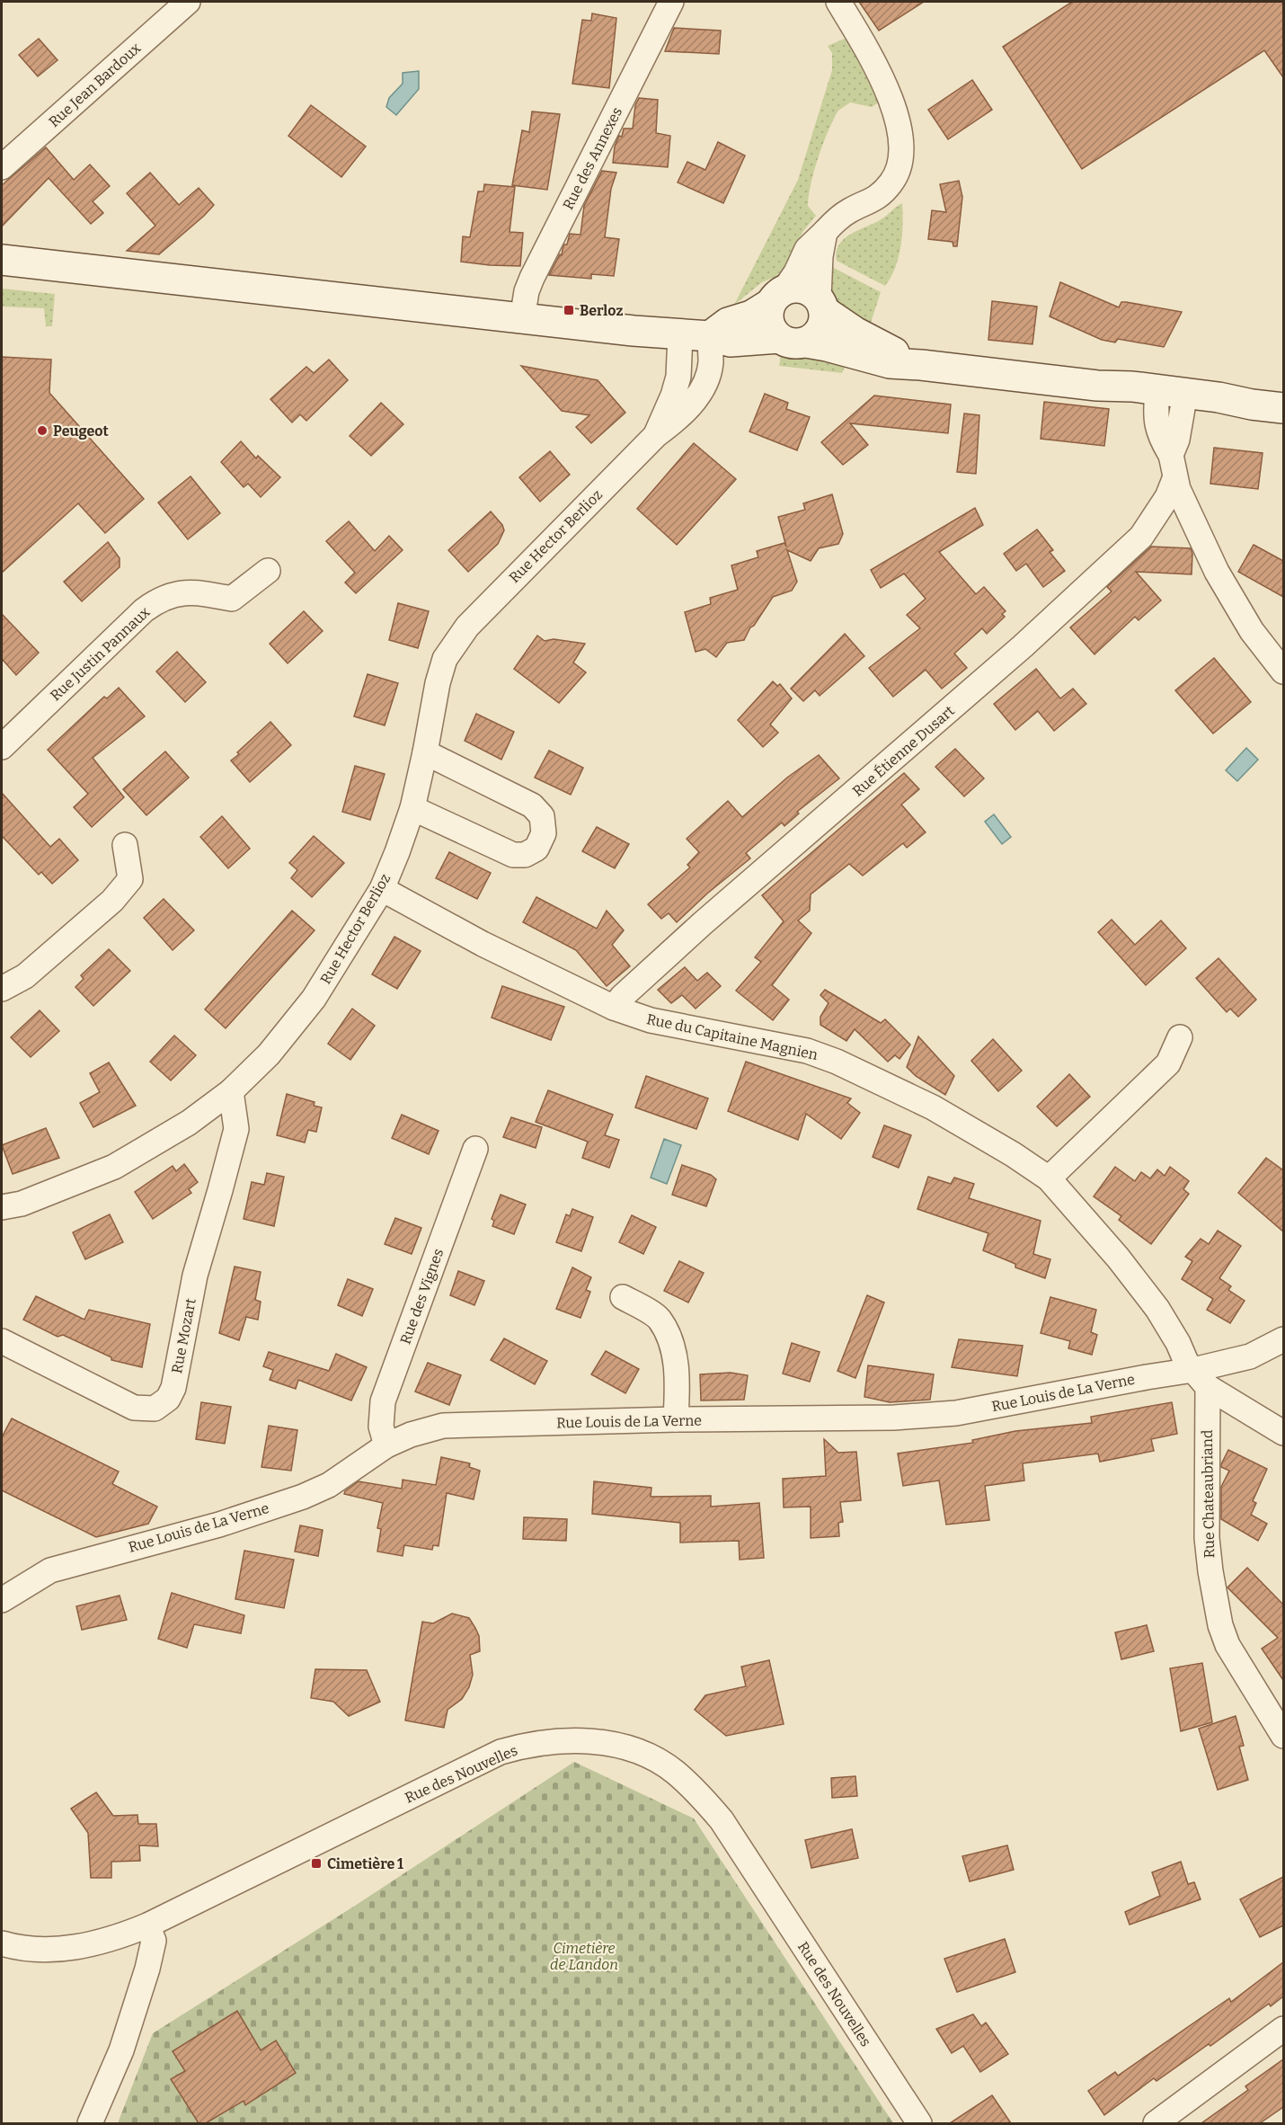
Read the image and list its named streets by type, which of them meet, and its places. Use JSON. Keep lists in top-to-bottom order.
{
  "streets": {
    "street": [
      "Rue Jean Bardoux",
      "Rue des Annexes",
      "Rue Hector Berlioz",
      "Rue Justin Pannaux",
      "Rue Étienne Dusart",
      "Rue du Capitaine Magnien",
      "Rue des Vignes",
      "Rue Mozart",
      "Rue Louis de La Verne",
      "Rue Chateaubriand",
      "Rue des Nouvelles"
    ]
  },
  "crossings": [
    ["Rue Hector Berlioz", "Rue du Capitaine Magnien"],
    ["Rue Hector Berlioz", "Rue Mozart"],
    ["Rue Étienne Dusart", "Rue du Capitaine Magnien"],
    ["Rue du Capitaine Magnien", "Rue Louis de La Verne"],
    ["Rue du Capitaine Magnien", "Rue Chateaubriand"],
    ["Rue des Vignes", "Rue Louis de La Verne"],
    ["Rue Louis de La Verne", "Rue Chateaubriand"]
  ],
  "parks": ["Cimetière de Landon"],
  "places": {
    "transit": ["Berloz", "Cimetière 1"],
    "other": ["Peugeot"]
  }
}
